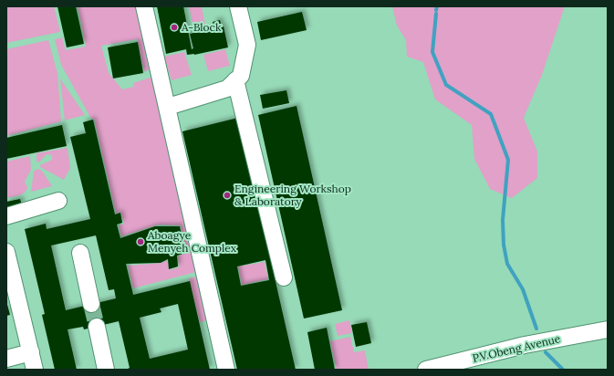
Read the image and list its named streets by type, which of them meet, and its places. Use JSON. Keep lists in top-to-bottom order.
{
  "streets": {
    "street": ["P.V.Obeng Avenue"]
  },
  "places": ["A-Block", "Engineering Workshop & Laboratory", "Aboagye Menyeh Complex"]
}
